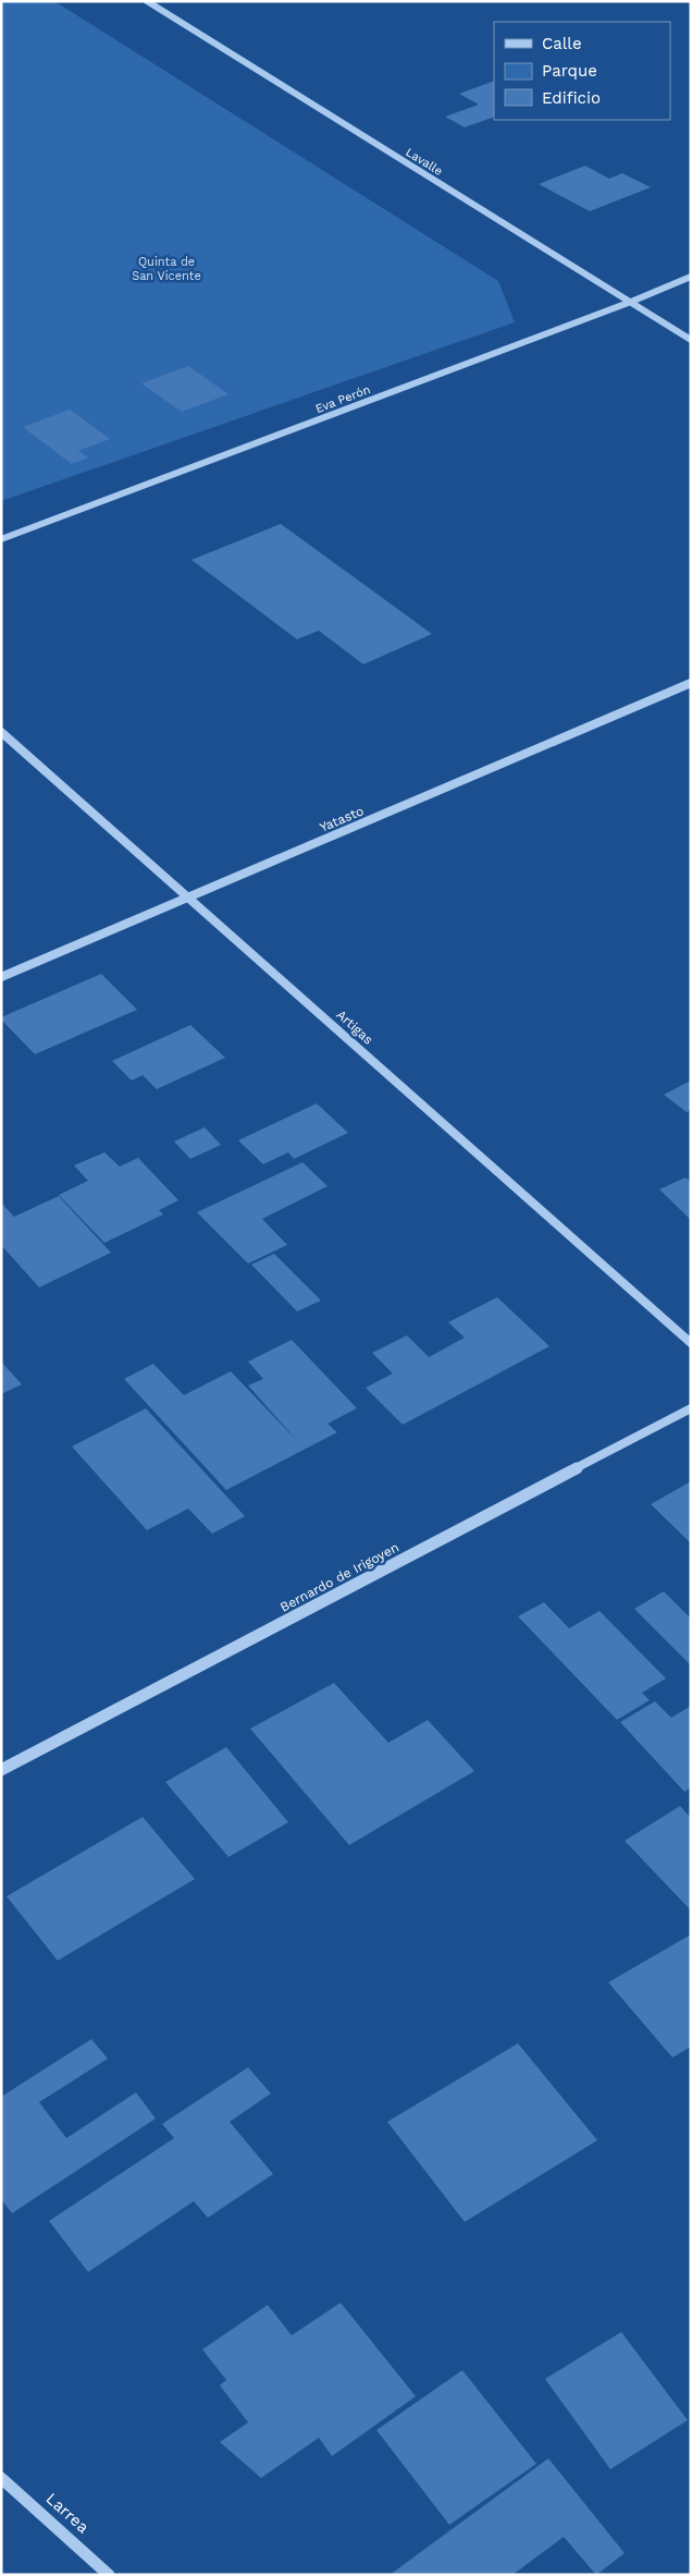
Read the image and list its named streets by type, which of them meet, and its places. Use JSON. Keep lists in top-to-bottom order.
{
  "streets": {
    "street": [
      "Lavalle",
      "Eva Perón",
      "Yatasto",
      "Artigas",
      "Bernardo de Irigoyen",
      "Larrea"
    ]
  },
  "crossings": [
    ["Lavalle", "Eva Perón"],
    ["Yatasto", "Artigas"]
  ],
  "parks": ["Quinta de San Vicente"],
  "legend": ["Calle", "Parque", "Edificio"]
}
